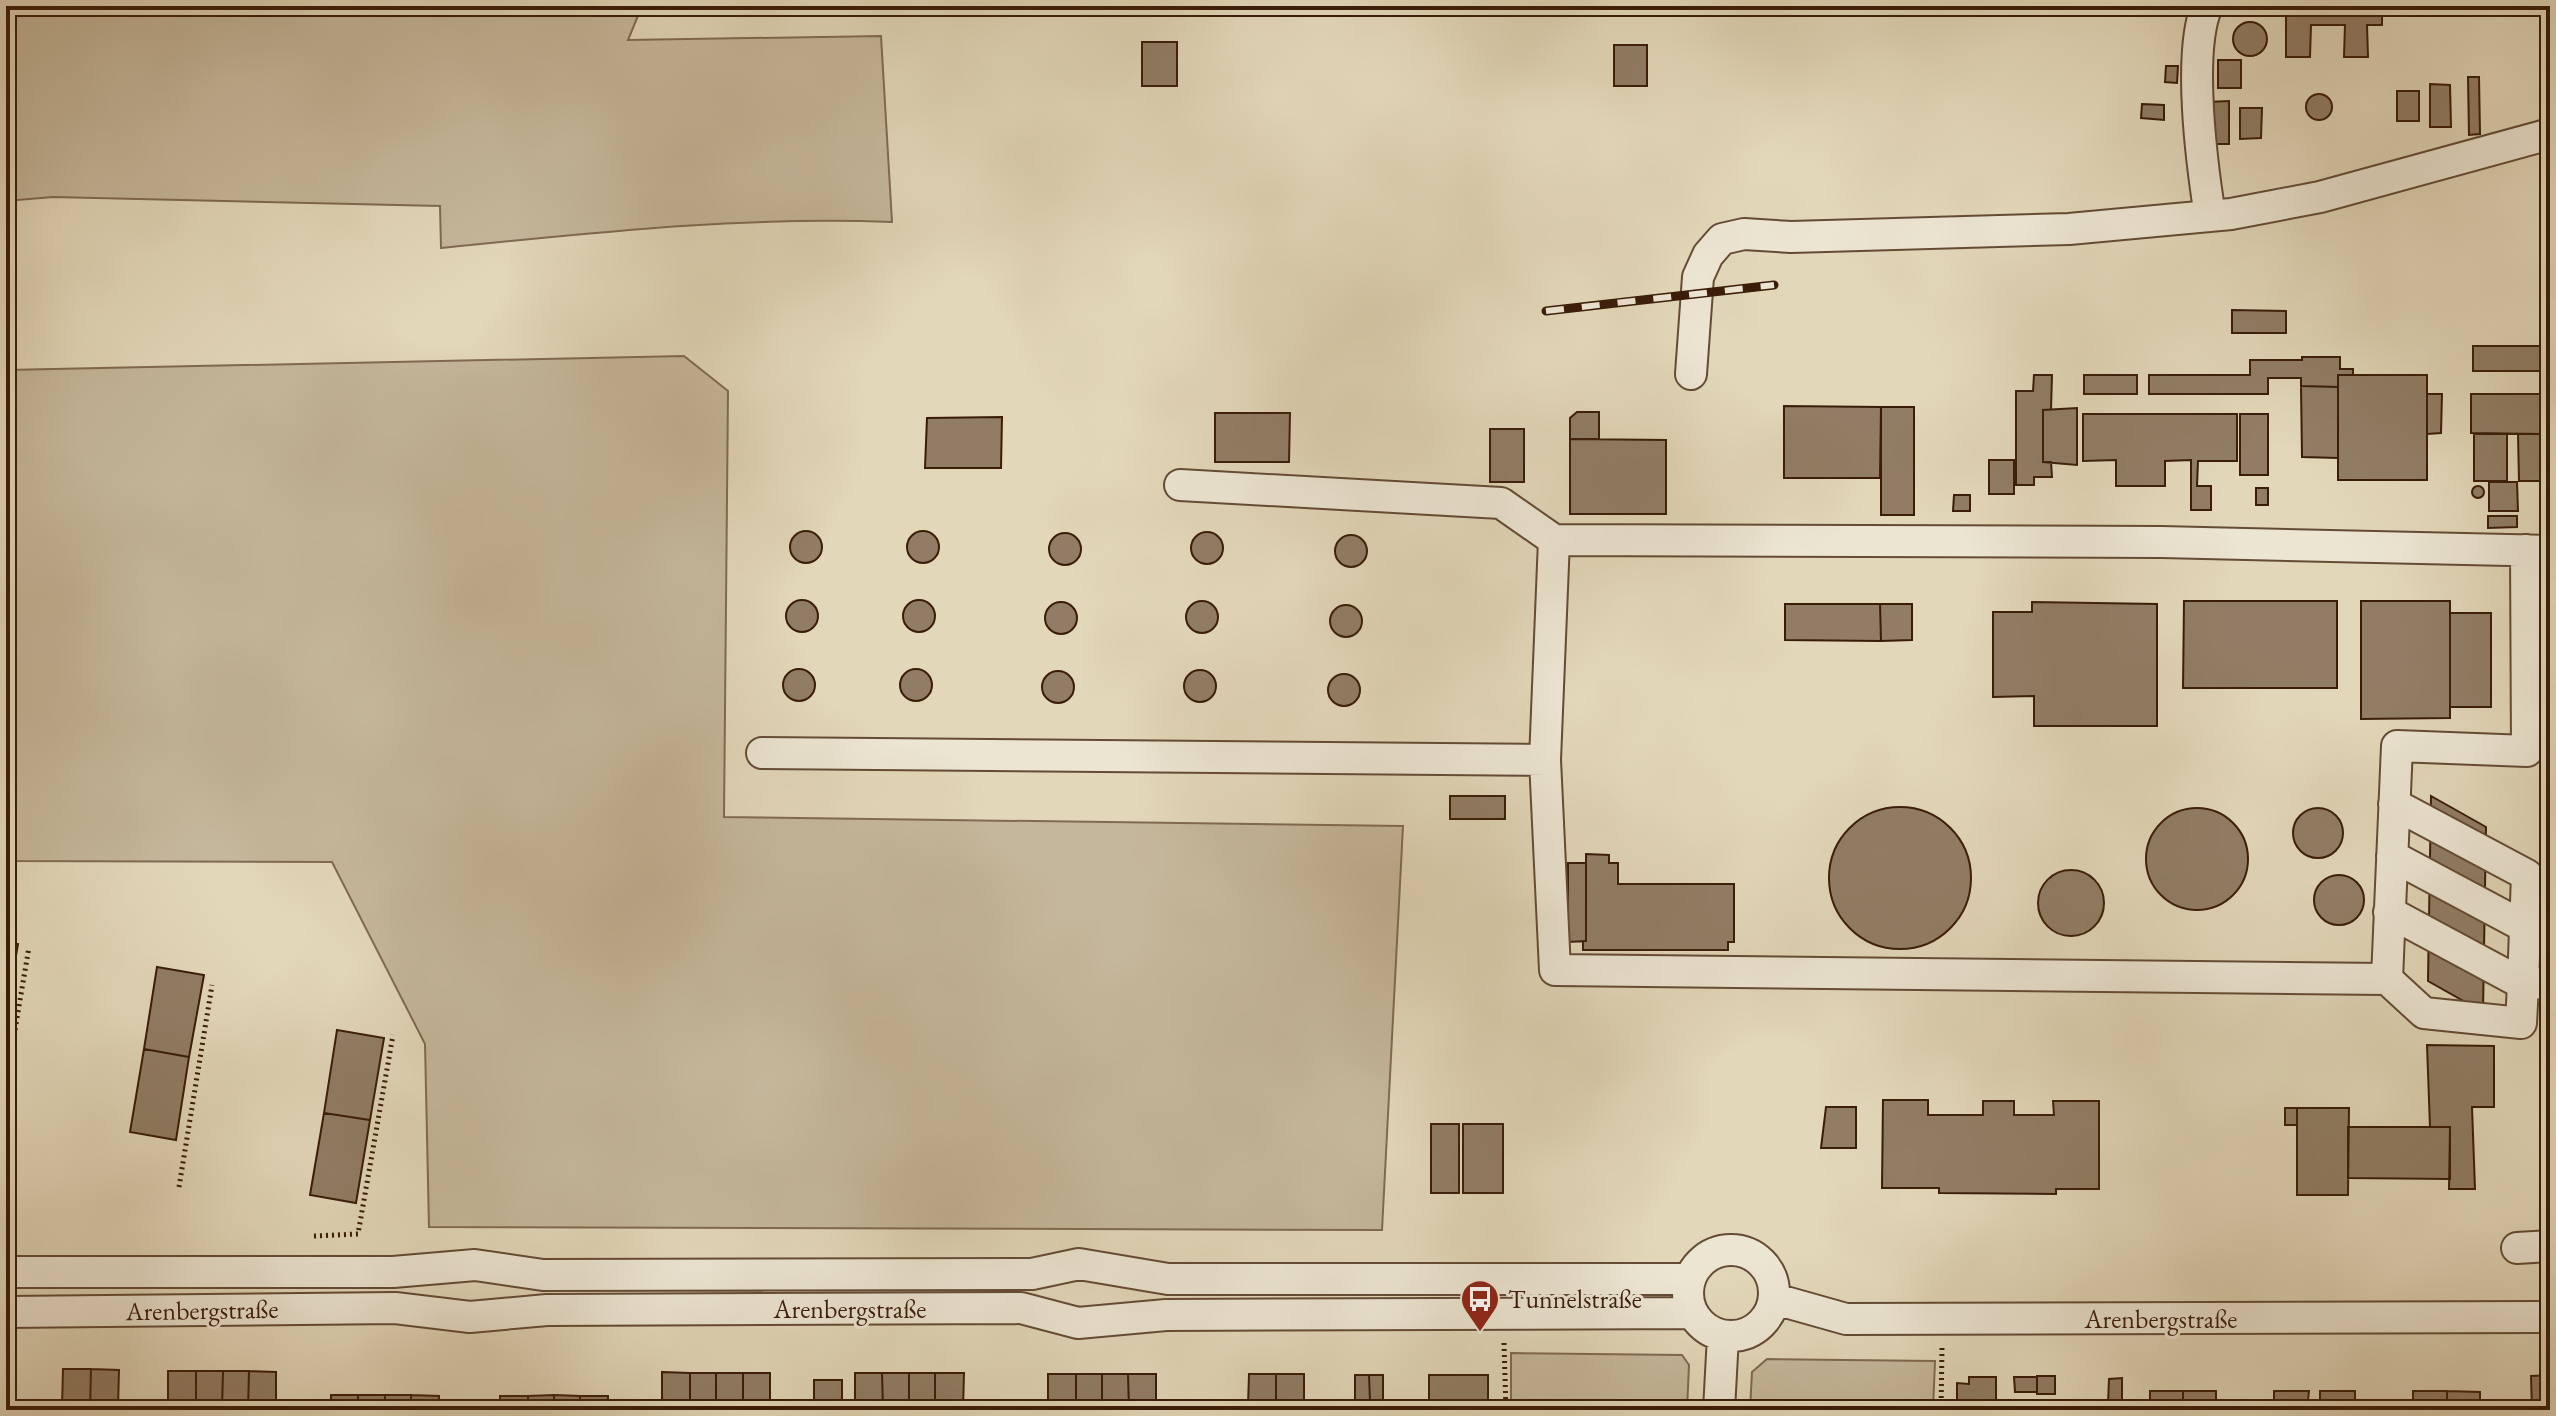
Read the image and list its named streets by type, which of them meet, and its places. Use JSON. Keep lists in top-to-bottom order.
{
  "streets": {
    "street": ["Arenbergstraße"]
  },
  "places": {
    "bus stop": ["Tunnelstraße"]
  }
}
